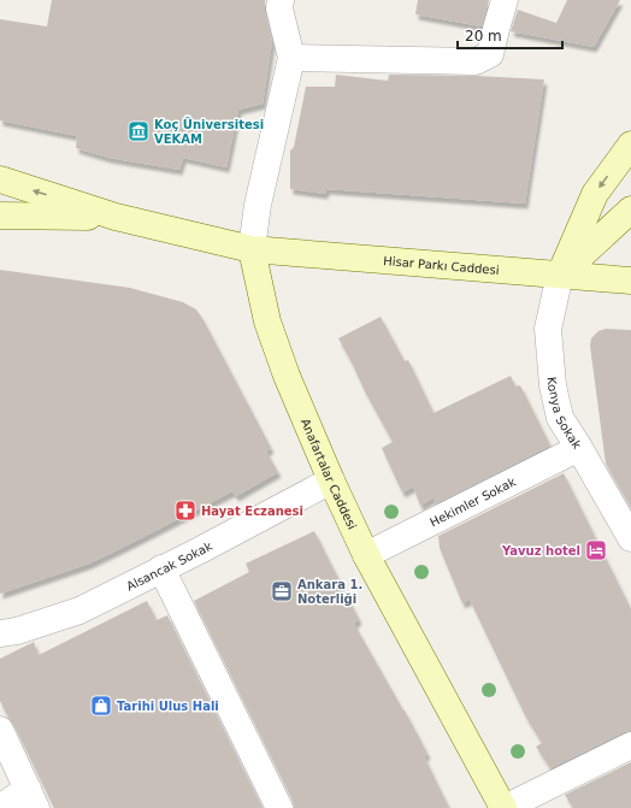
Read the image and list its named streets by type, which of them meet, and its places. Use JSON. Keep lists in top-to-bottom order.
{
  "streets": {
    "main road": ["Hisar Parkı Caddesi", "Anafartalar Caddesi"],
    "street": ["Konya Sokak", "Hekimler Sokak", "Alsancak Sokak"]
  },
  "crossings": [
    ["Hisar Parkı Caddesi", "Konya Sokak"],
    ["Hisar Parkı Caddesi", "Anafartalar Caddesi"],
    ["Konya Sokak", "Hekimler Sokak"],
    ["Anafartalar Caddesi", "Hekimler Sokak"],
    ["Anafartalar Caddesi", "Alsancak Sokak"]
  ],
  "places": {
    "museum": ["Koç Üniversitesi VEKAM"],
    "pharmacy": ["Hayat Eczanesi"],
    "hotel": ["Yavuz hotel"],
    "office": ["Ankara 1. Noterliği"],
    "shop": ["Tarihi Ulus Hali"]
  },
  "scale_bar": "20 m"
}
